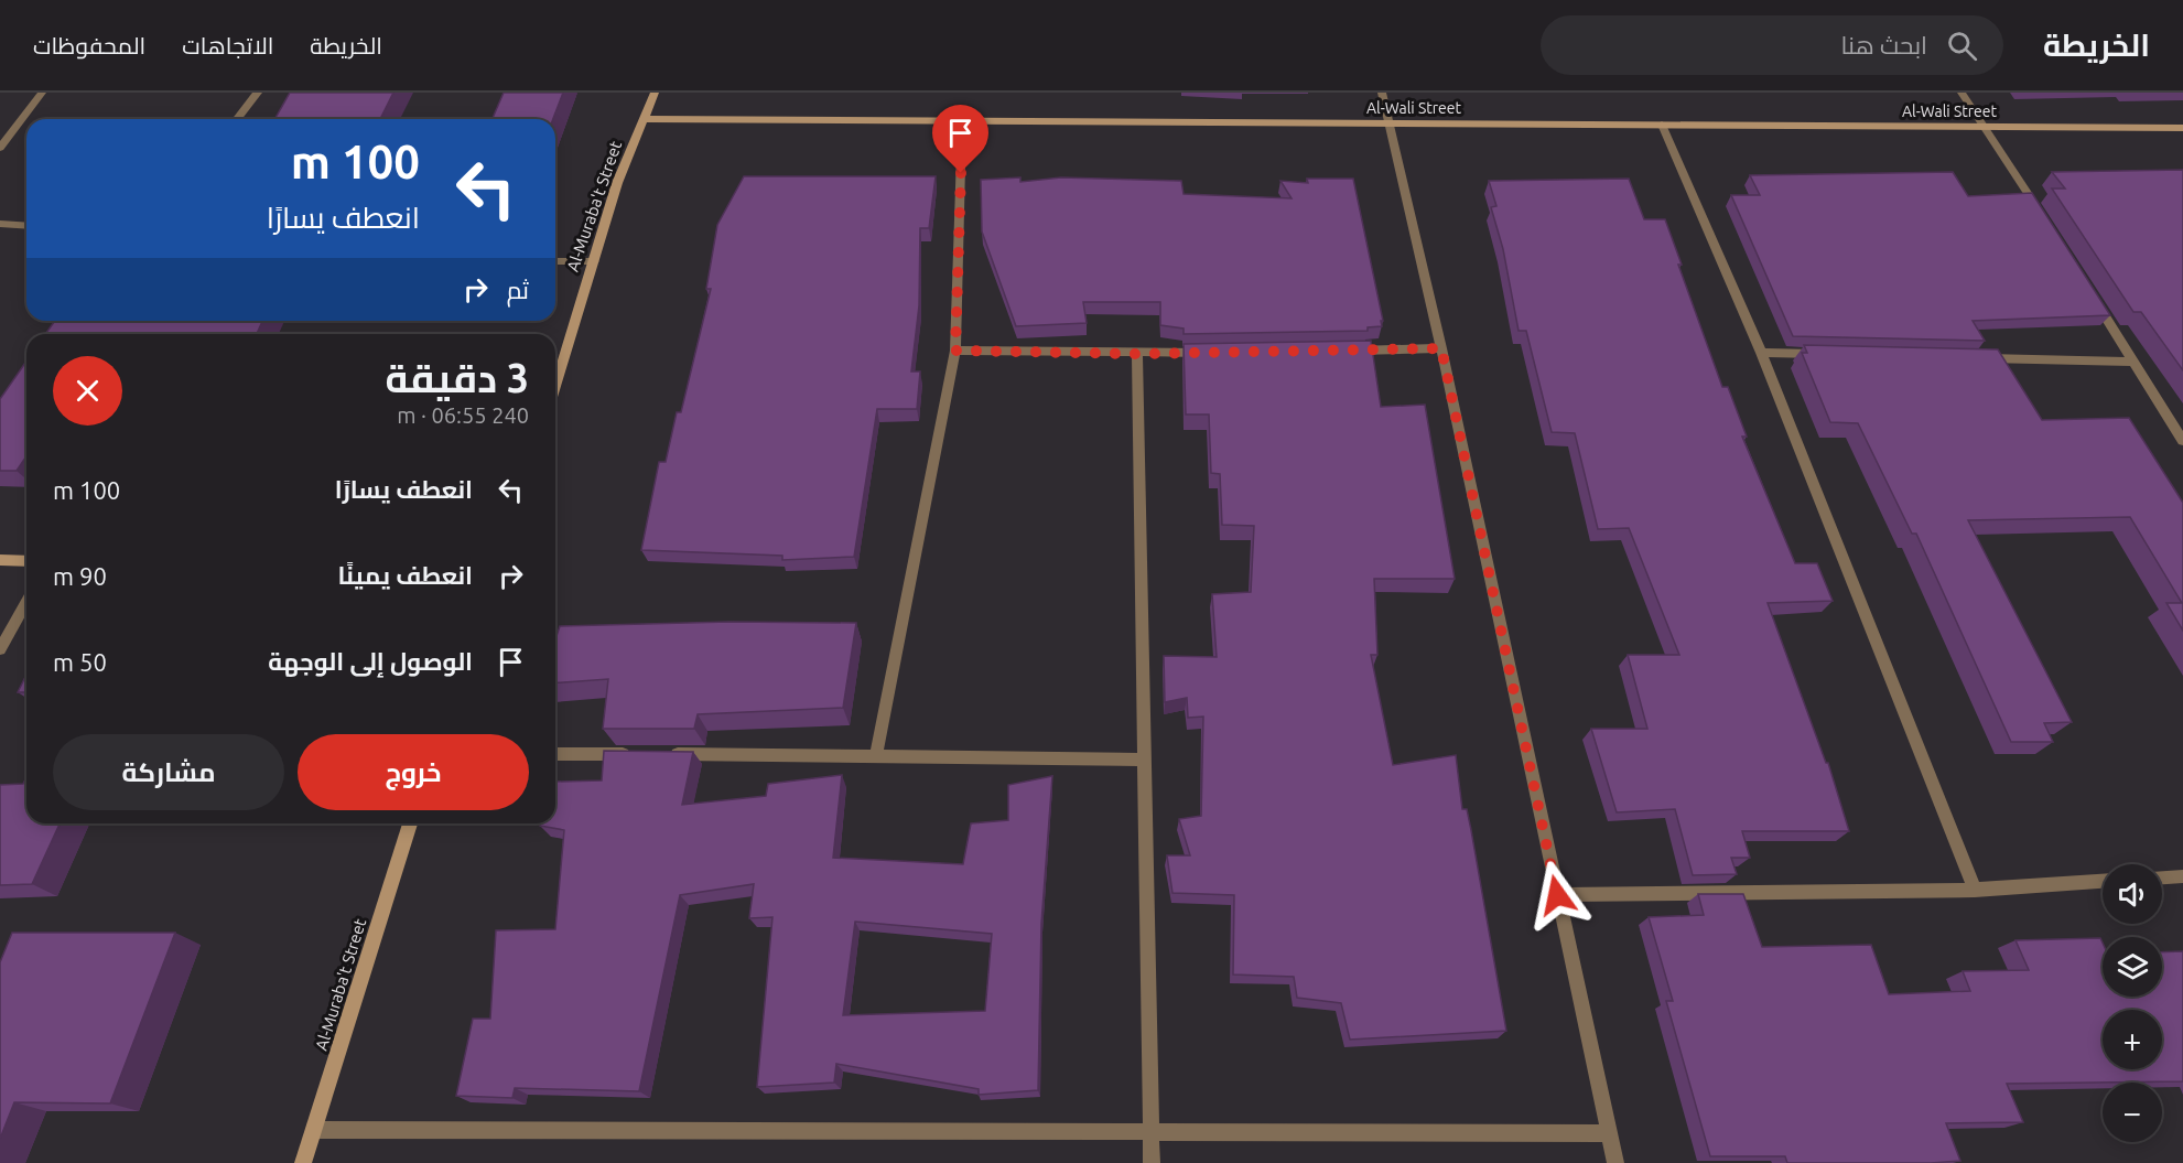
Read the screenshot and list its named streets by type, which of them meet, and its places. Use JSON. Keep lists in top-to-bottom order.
{
  "streets": {
    "main road": ["Al-Wali Street", "Al-Muraba't Street"]
  },
  "crossings": [
    ["Al-Wali Street", "Al-Muraba't Street"]
  ],
  "page": {
    "header": "الخريطة",
    "search": "ابحث هنا",
    "nav": ["الخريطة", "الاتجاهات", "المحفوظات"],
    "turn": ["100 m", "انعطف يسارًا"],
    "then": "ثم",
    "heading": ["3 دقيقة", "240 m · 06:55"],
    "list": [
      {
        "name": "انعطف يسارًا",
        "value": "100 m"
      },
      {
        "name": "انعطف يمينًا",
        "value": "90 m"
      },
      {
        "name": "الوصول إلى الوجهة",
        "value": "50 m"
      }
    ],
    "buttons": ["خروج", "مشاركة"],
    "map_buttons": ["+", "−"]
  }
}
